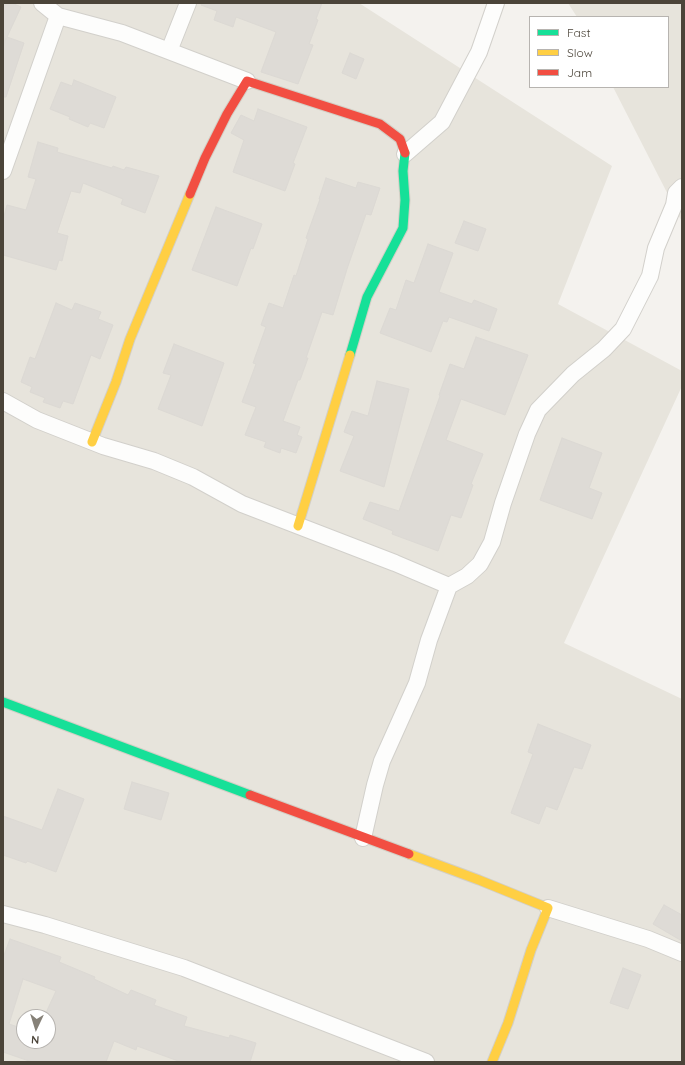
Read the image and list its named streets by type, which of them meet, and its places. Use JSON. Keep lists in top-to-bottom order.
{
  "legend": ["Fast", "Slow", "Jam"],
  "north": "bottom"
}
